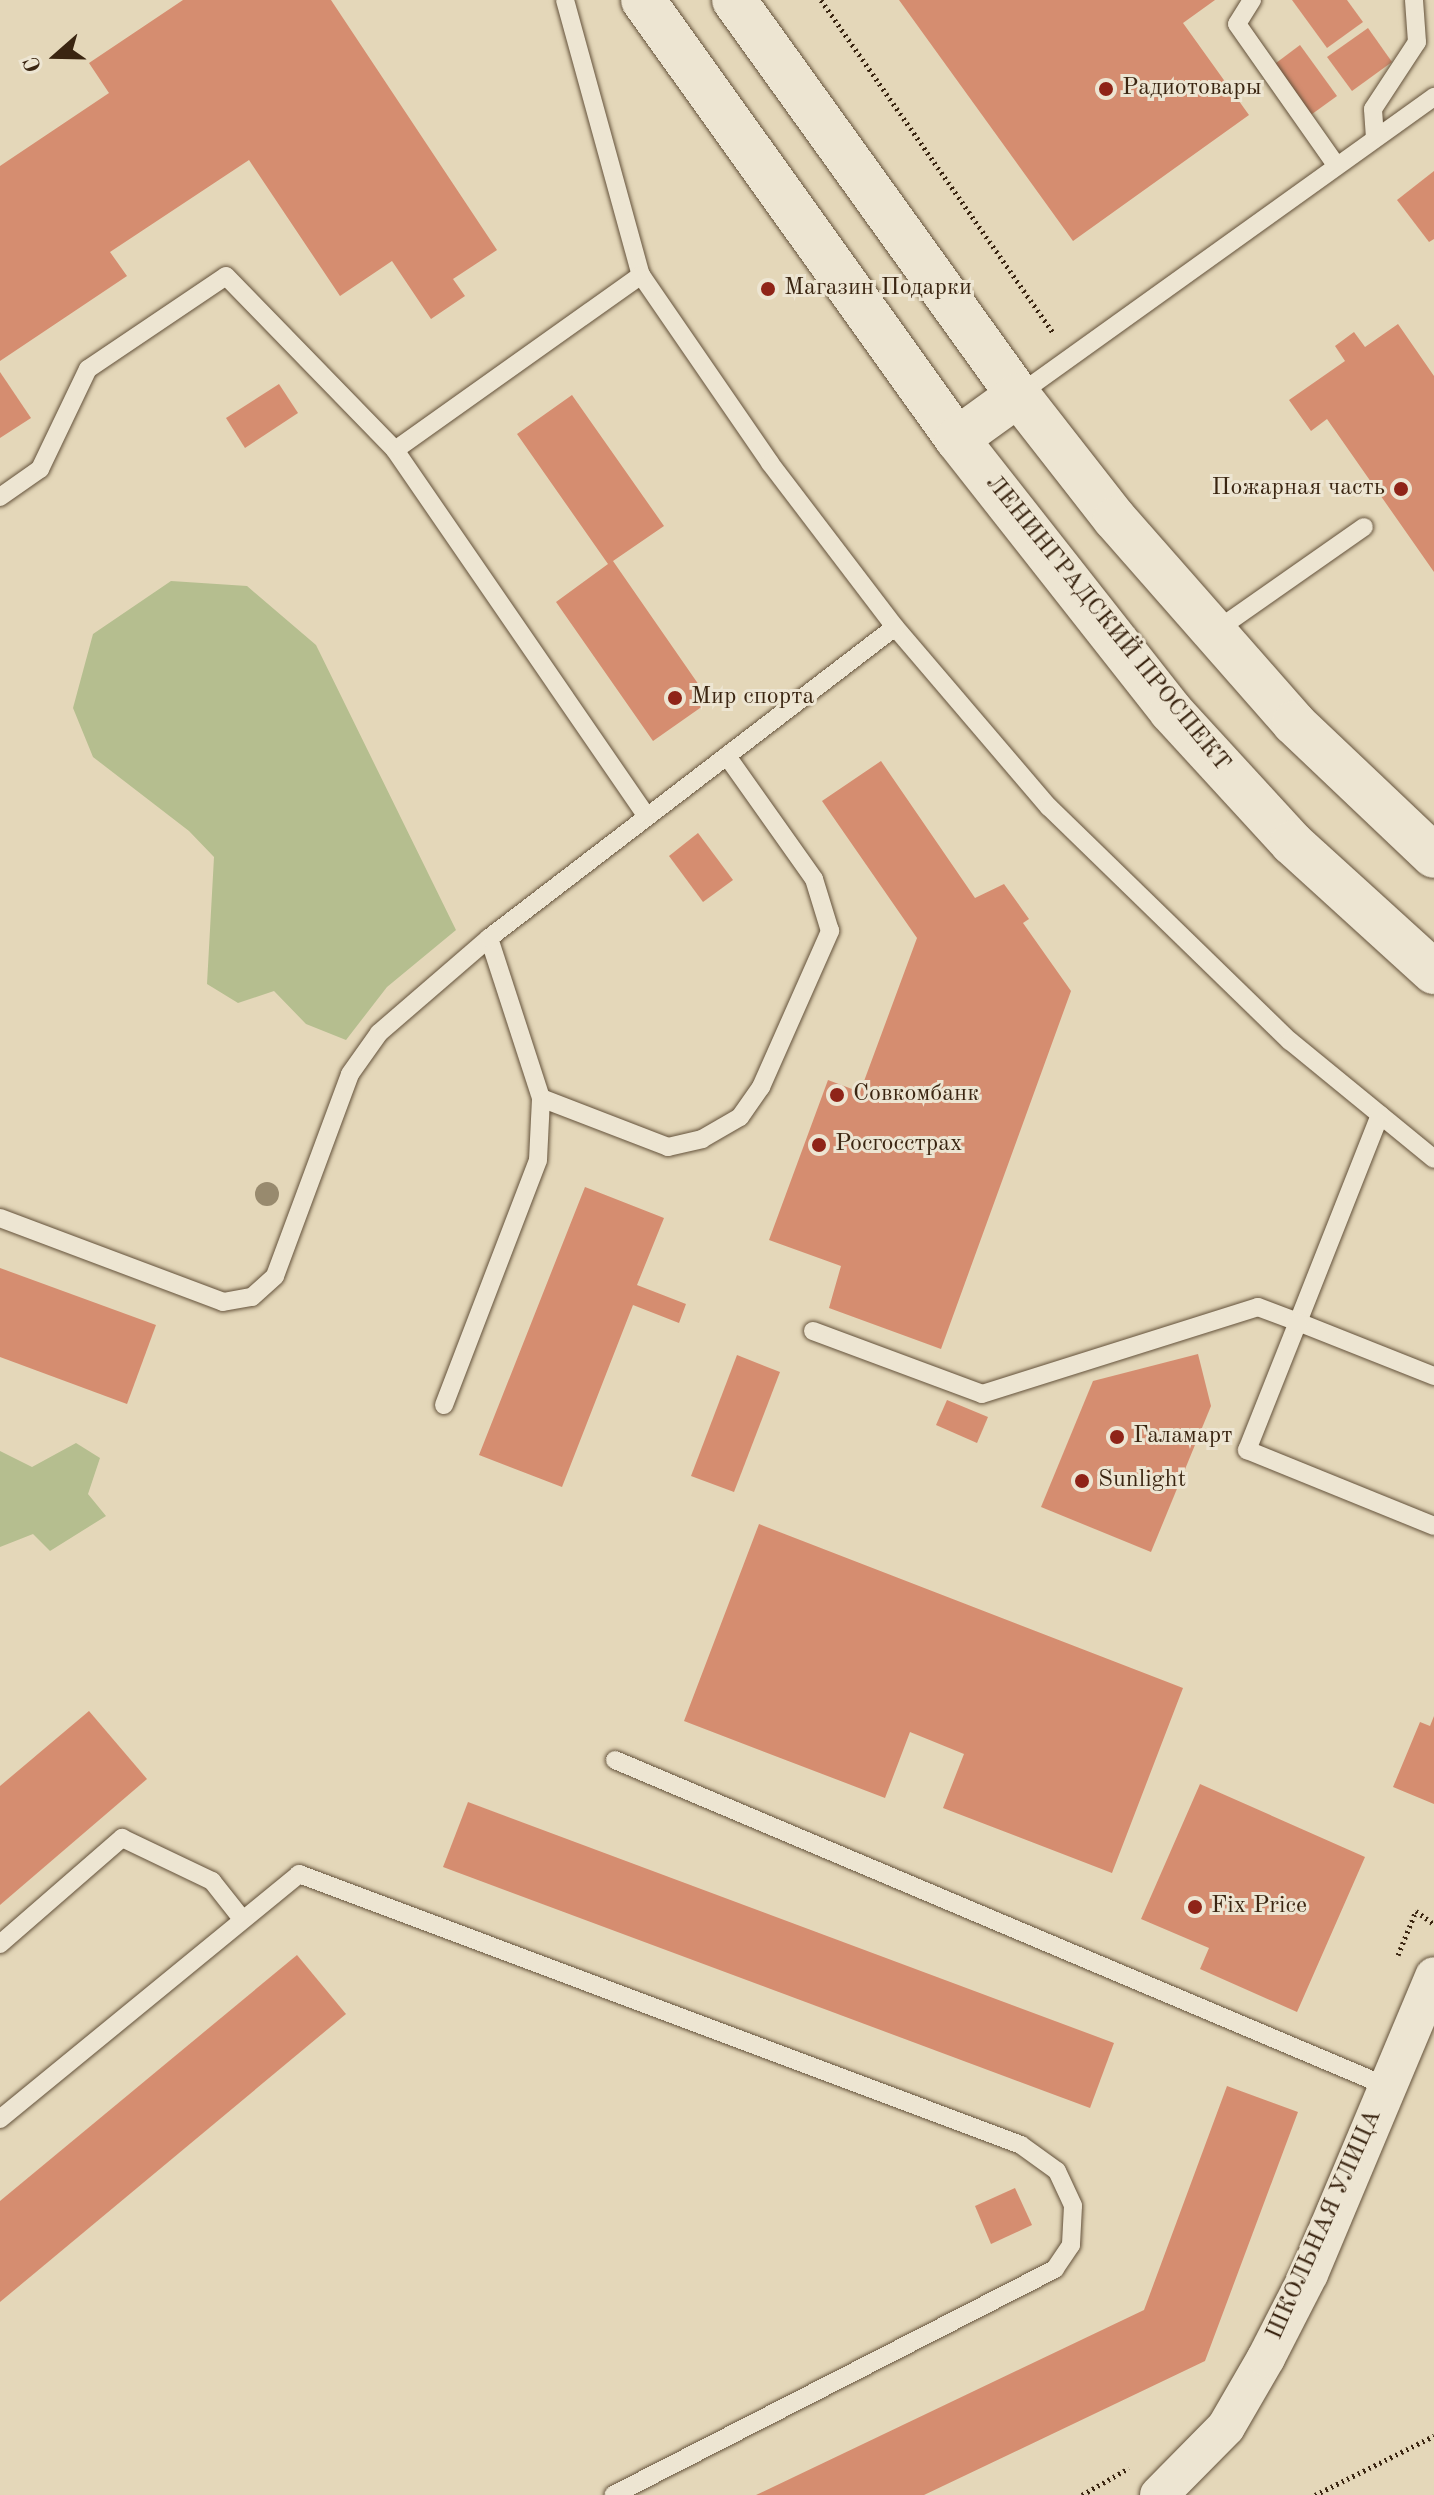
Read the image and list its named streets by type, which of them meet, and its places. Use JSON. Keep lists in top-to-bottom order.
{
  "streets": {
    "main road": ["ЛЕНИНГРАДСКИЙ ПРОСПЕКТ"],
    "street": ["ШКОЛЬНАЯ УЛИЦА"]
  },
  "places": [
    "Радиотовары",
    "Магазин Подарки",
    "Пожарная часть",
    "Мир спорта",
    "Совкомбанк",
    "Росгосстрах",
    "Галамарт",
    "Sunlight",
    "Fix Price"
  ],
  "north": "left"
}
